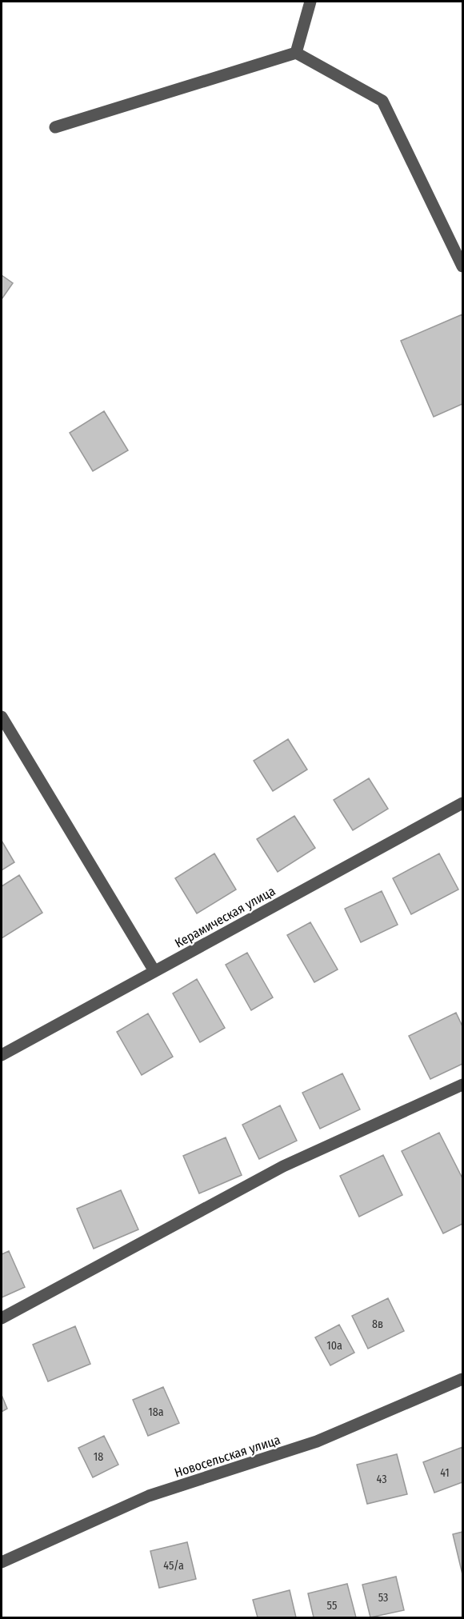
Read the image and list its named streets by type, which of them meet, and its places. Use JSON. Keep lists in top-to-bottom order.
{
  "streets": {
    "street": ["Керамическая улица", "Новосельская улица"]
  },
  "house_numbers": [
    "8в",
    "10а",
    "18а",
    "18",
    "41",
    "43",
    "45/а",
    "53",
    "55"
  ]
}
